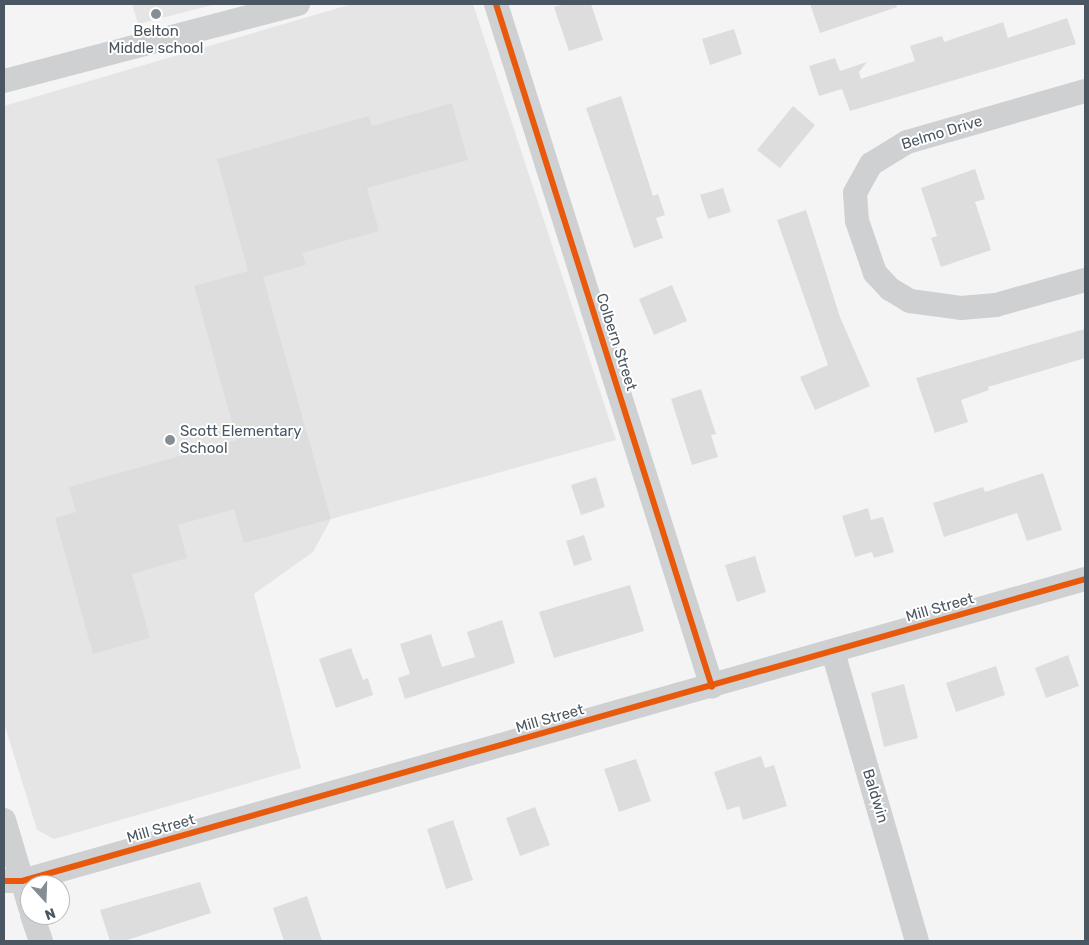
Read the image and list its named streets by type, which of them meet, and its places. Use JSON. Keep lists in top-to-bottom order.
{
  "streets": {
    "street": [
      "Belmo Drive",
      "Colbern Street",
      "Mill Street",
      "Baldwin"
    ]
  },
  "crossings": [
    ["Colbern Street", "Mill Street"],
    ["Mill Street", "Baldwin"]
  ],
  "places": ["Belton Middle school", "Scott Elementary School"],
  "north": "bottom"
}
